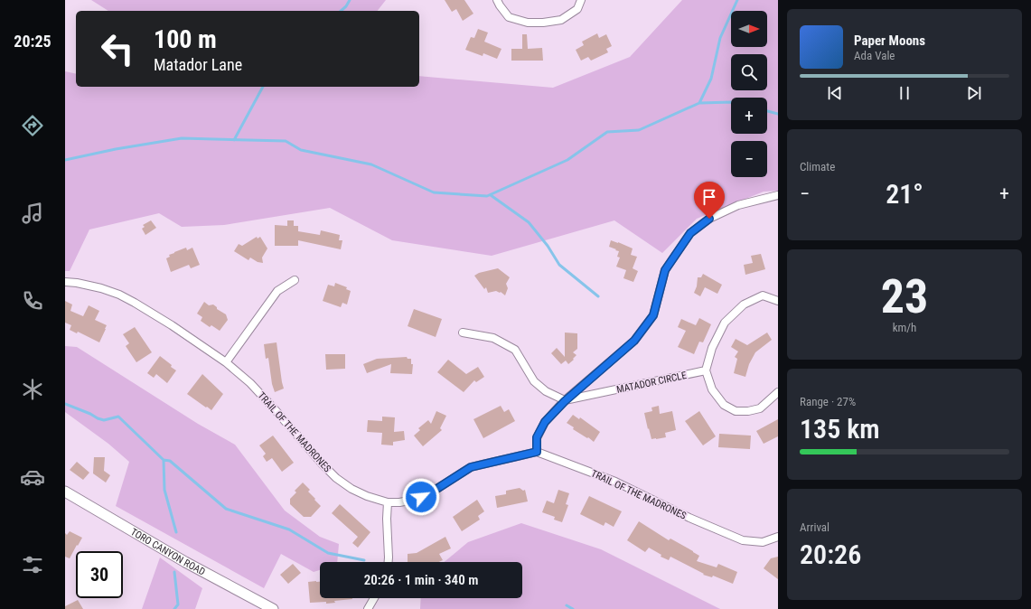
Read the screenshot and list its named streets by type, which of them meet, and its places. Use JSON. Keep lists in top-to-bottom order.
{
  "streets": {
    "street": ["MATADOR CIRCLE", "TRAIL OF THE MADRONES", "TORO CANYON ROAD"]
  },
  "north": "right",
  "page": {
    "tabs": "20:25",
    "map_buttons": ["+", "−"],
    "turn": ["100 m", "Matador Lane"],
    "song": ["Paper Moons", "Ada Vale"],
    "tile": [
      "Climate",
      ["23", "km/h"],
      ["Range · 27%", "135 km"],
      ["Arrival", "20:26"]
    ],
    "heat": ["−", "21°", "+"],
    "limit": "30",
    "trip": "20:26 · 1 min · 340 m"
  }
}
